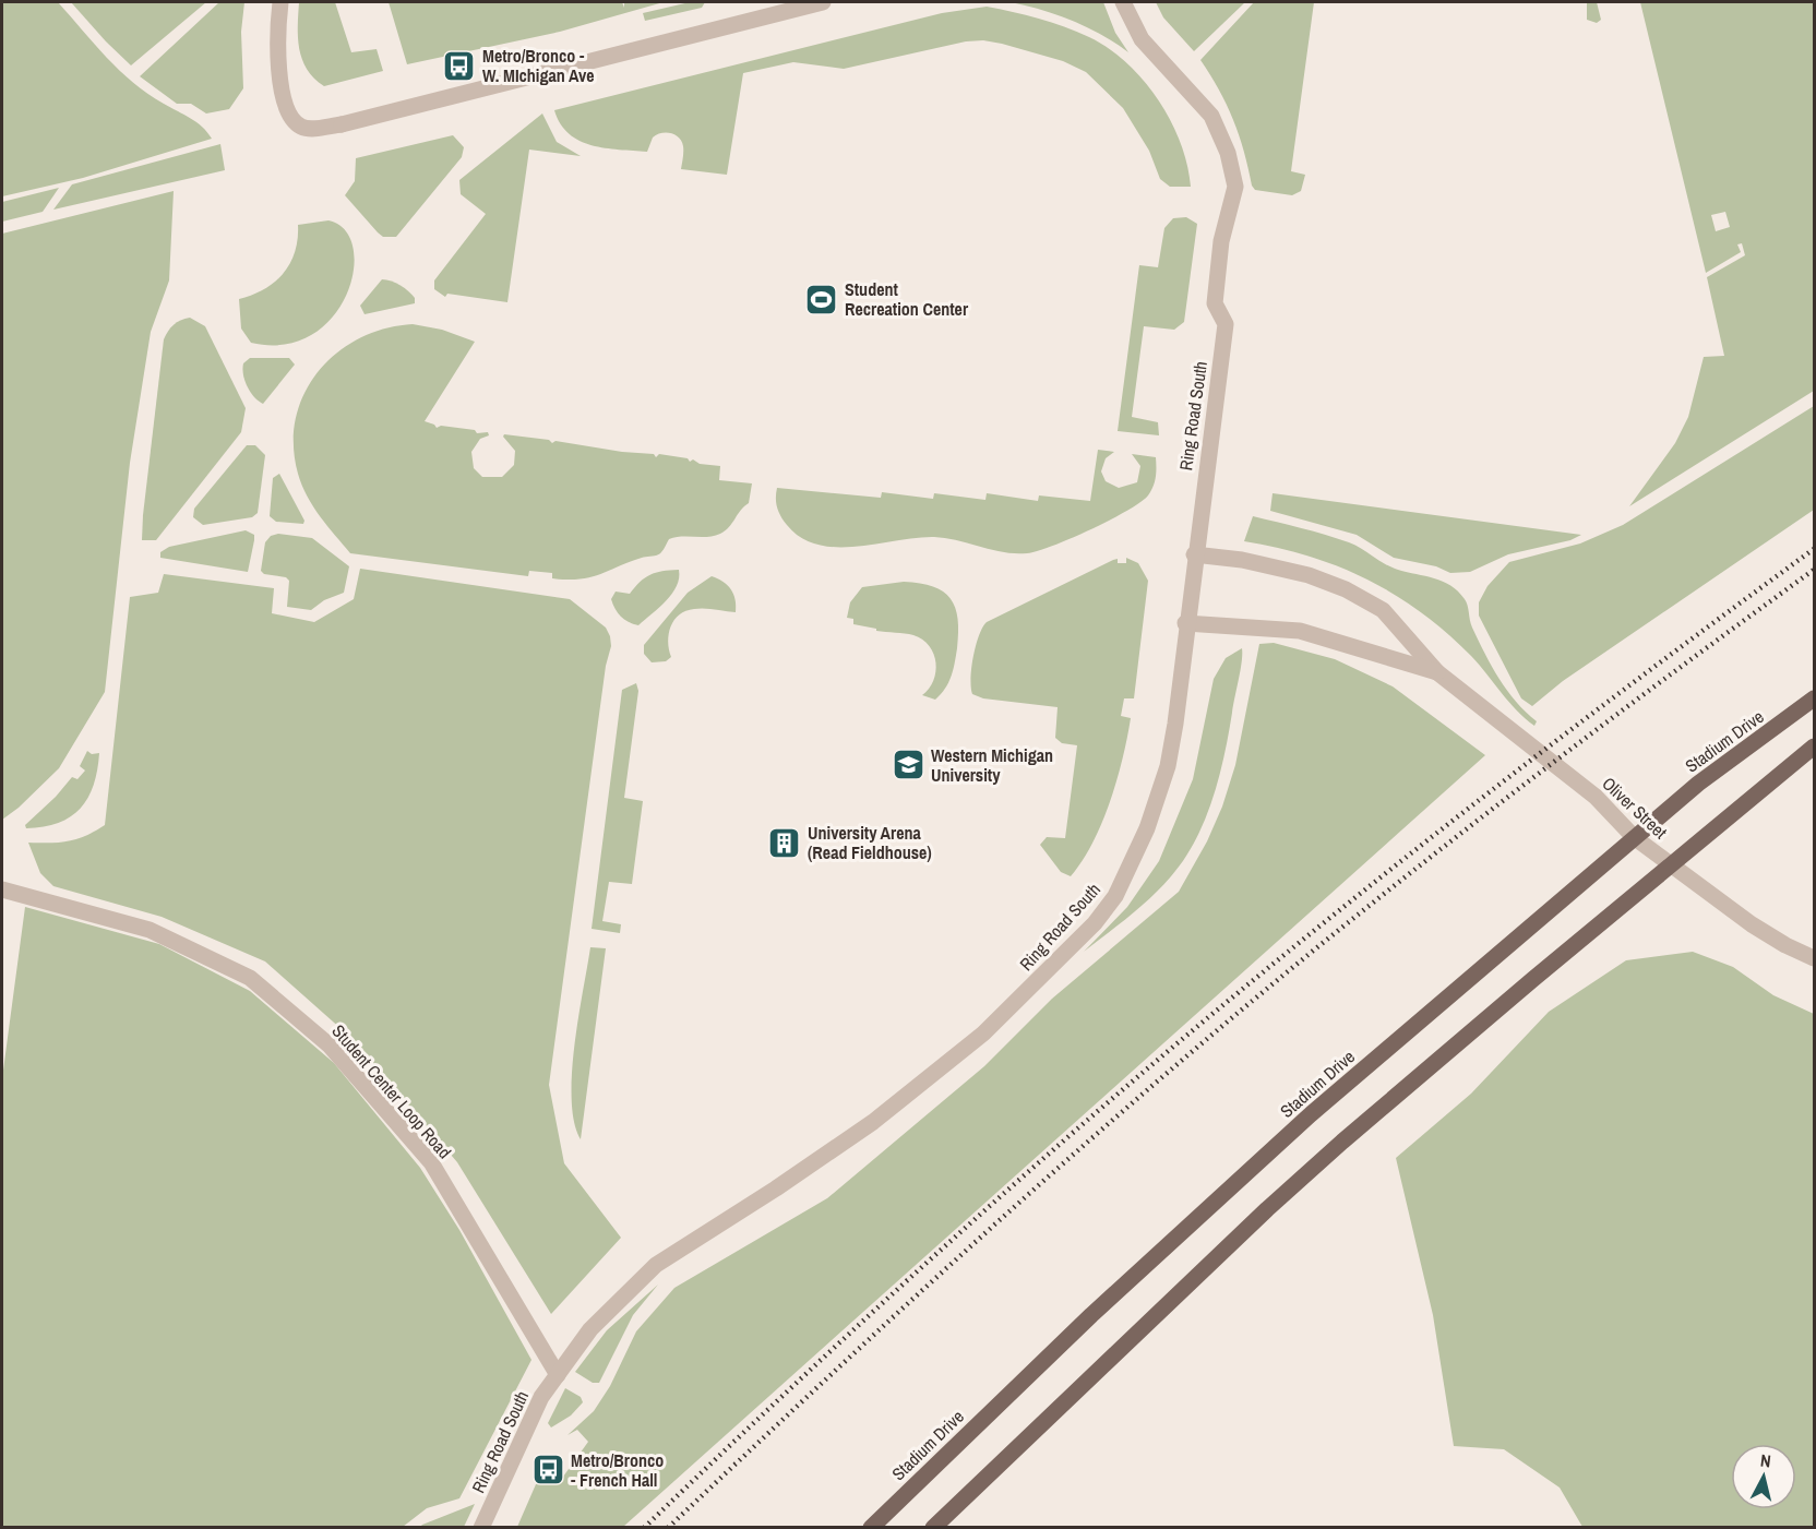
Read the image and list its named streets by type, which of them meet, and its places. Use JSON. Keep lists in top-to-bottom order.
{
  "streets": {
    "main road": ["Stadium Drive"],
    "street": ["Ring Road South", "Oliver Street", "Student Center Loop Road"]
  },
  "crossings": [
    ["Ring Road South", "Oliver Street"],
    ["Ring Road South", "Student Center Loop Road"],
    ["Stadium Drive", "Oliver Street"]
  ],
  "places": {
    "bus stop": ["Metro/Bronco - W. MIchigan Ave", "Metro/Bronco - French Hall"],
    "sports": ["Student Recreation Center"],
    "school or university": ["Western Michigan University"],
    "building": ["University Arena (Read Fieldhouse)"]
  },
  "north": "top"
}
